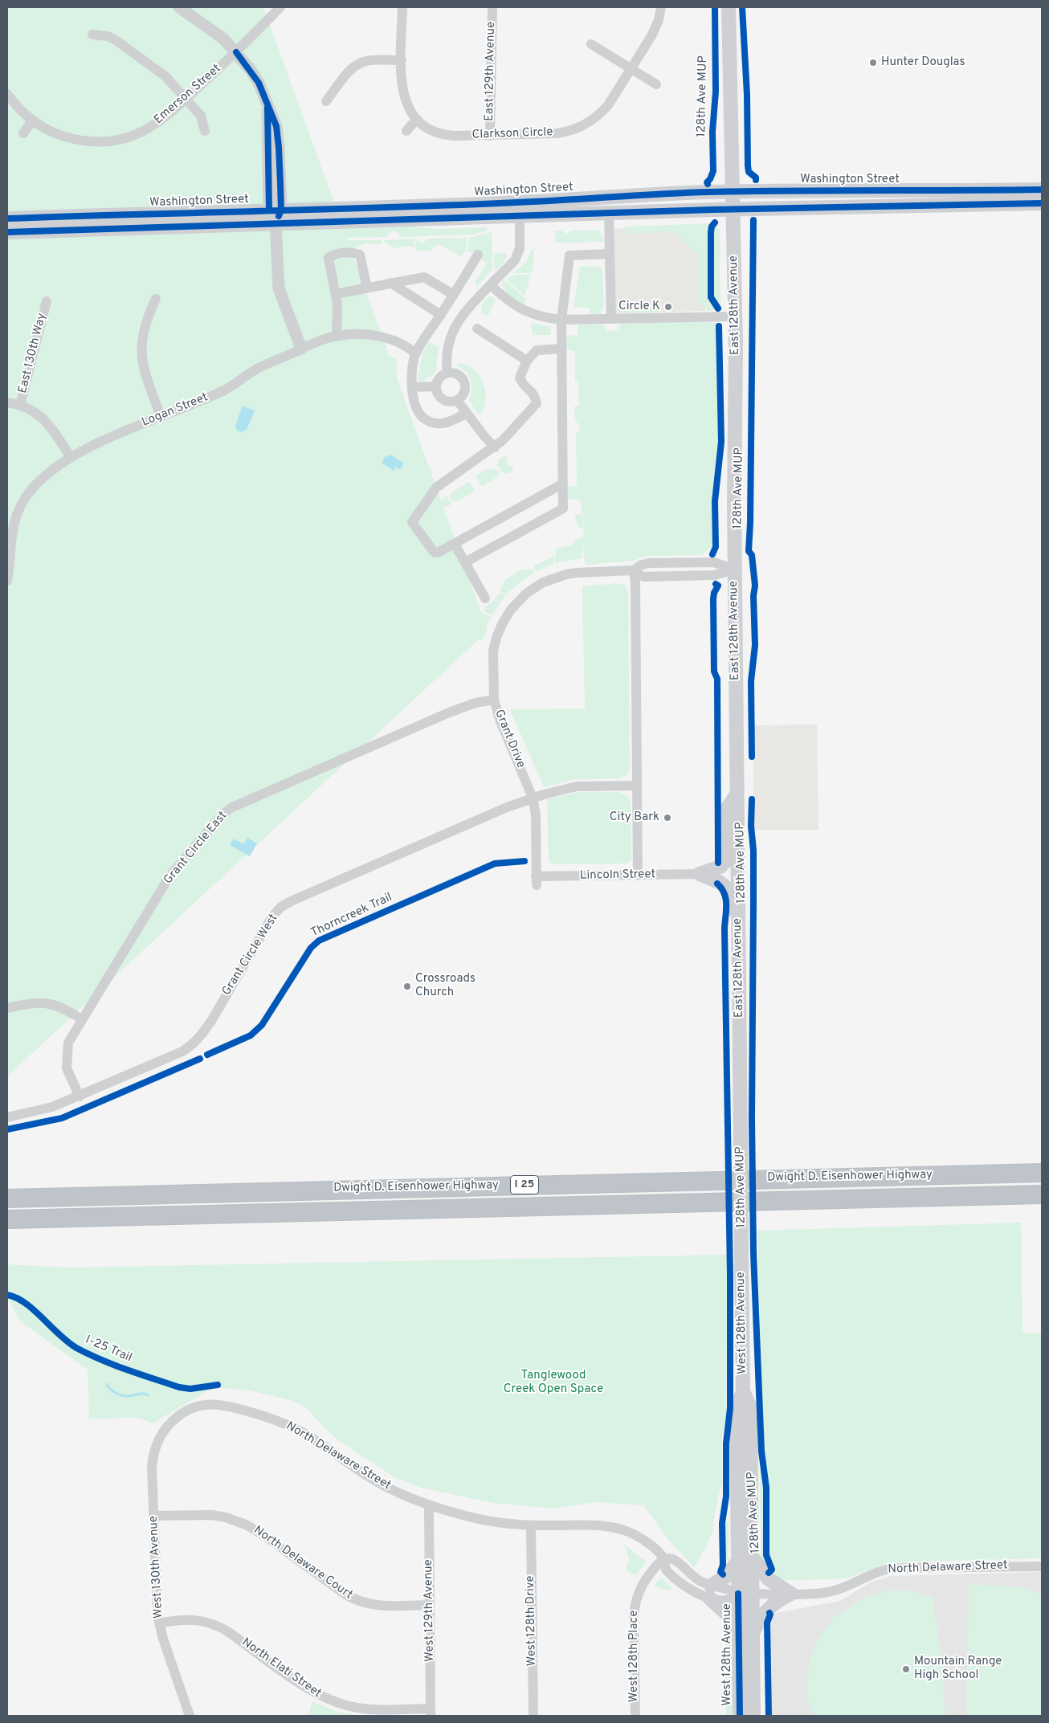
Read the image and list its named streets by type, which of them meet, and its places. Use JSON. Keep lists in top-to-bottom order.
{
  "streets": {
    "highway": ["Dwight D. Eisenhower Highway", "I 25"],
    "main road": ["Washington Street", "East 128th Avenue", "West 128th Avenue"],
    "street": [
      "East 129th Avenue",
      "Emerson Street",
      "Clarkson Circle",
      "East 130th Way",
      "Logan Street",
      "Grant Drive",
      "Grant Circle East",
      "Lincoln Street",
      "Grant Circle West",
      "North Delaware Street",
      "North Delaware Court",
      "West 130th Avenue",
      "West 129th Avenue",
      "West 128th Drive",
      "West 128th Place",
      "North Elati Street"
    ],
    "cycle path": ["128th Ave MUP", "Thorncreek Trail", "I-25 Trail"]
  },
  "crossings": [
    ["East 129th Avenue", "Clarkson Circle"],
    ["Washington Street", "East 128th Avenue"],
    ["East 128th Avenue", "Grant Drive"],
    ["East 128th Avenue", "West 128th Avenue"],
    ["Grant Drive", "Grant Circle East"],
    ["Grant Drive", "Lincoln Street"],
    ["Grant Drive", "Grant Circle West"],
    ["Grant Circle East", "Grant Circle West"],
    ["West 128th Avenue", "North Delaware Street"],
    ["North Delaware Street", "West 130th Avenue"],
    ["North Delaware Street", "West 129th Avenue"],
    ["North Delaware Street", "West 128th Drive"],
    ["North Delaware Street", "West 128th Place"],
    ["North Delaware Court", "West 130th Avenue"],
    ["North Delaware Court", "West 129th Avenue"],
    ["West 130th Avenue", "North Elati Street"],
    ["West 129th Avenue", "North Elati Street"]
  ],
  "parks": ["Tanglewood Creek Open Space"],
  "places": [
    "Hunter Douglas",
    "Circle K",
    "City Bark",
    "Crossroads Church",
    "Mountain Range High School"
  ]
}
